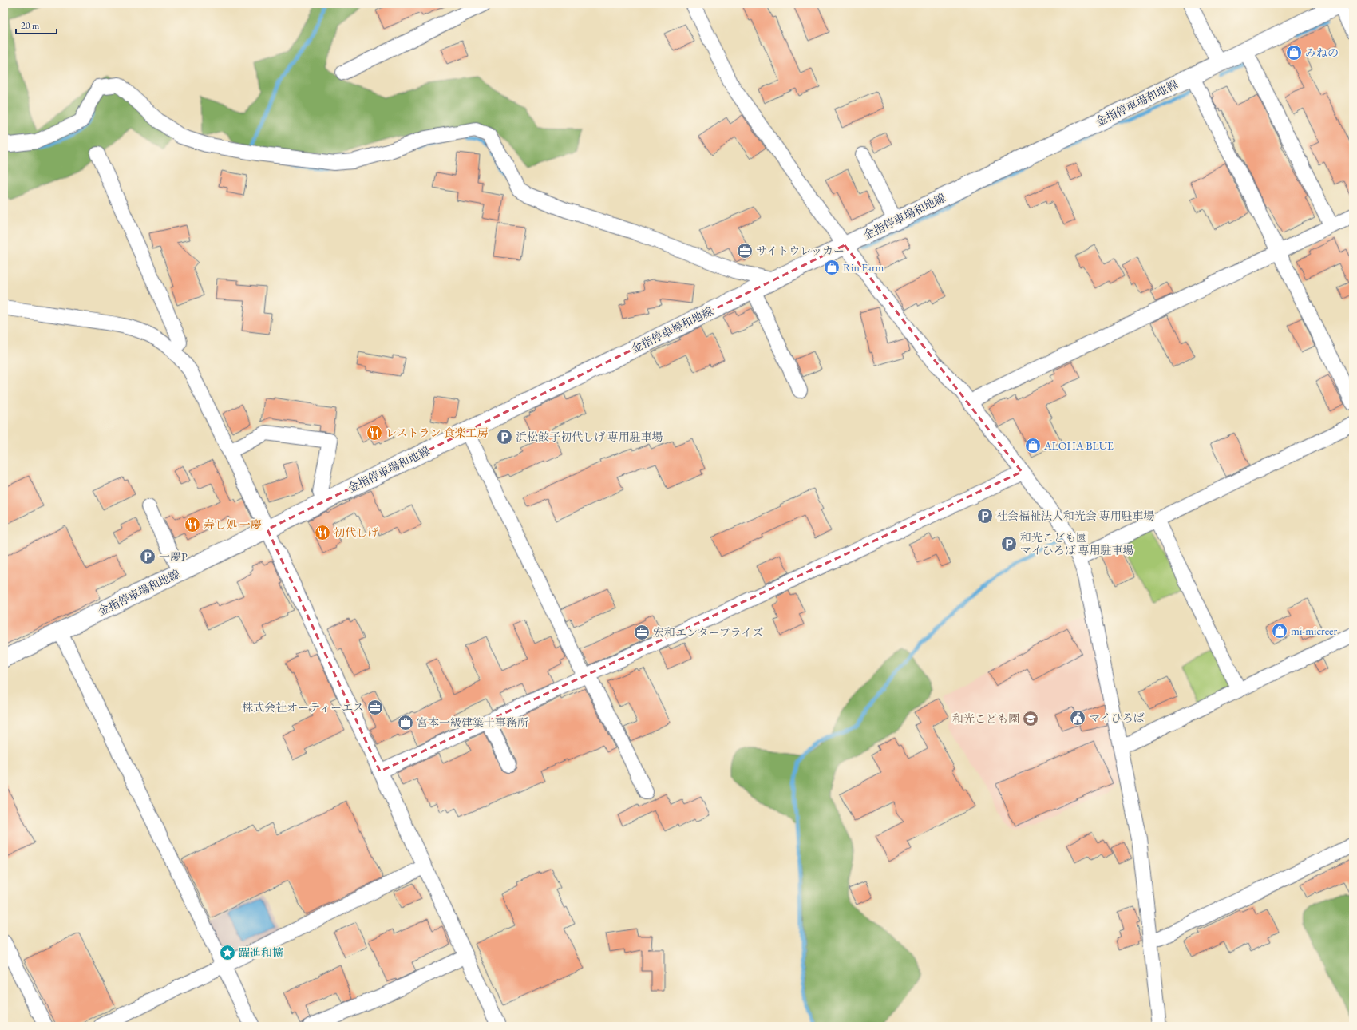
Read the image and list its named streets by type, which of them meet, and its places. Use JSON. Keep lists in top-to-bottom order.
{
  "streets": {
    "main road": ["金指停車場和地線"]
  },
  "places": {
    "shop": [
      "みねの",
      "Rin Farm",
      "ALOHA BLUE",
      "mi-micreer"
    ],
    "office": [
      "サイトウレッカー",
      "宏和エンタープライズ",
      "株式会社オーティーエス",
      "宮本一級建築士事務所"
    ],
    "restaurant": ["レストラン 食楽工房", "寿し処 一慶", "初代しげ"],
    "parking": [
      "浜松餃子初代しげ 専用駐車場",
      "社会福祉法人和光会 専用駐車場",
      "和光こども園 マイひろば 専用駐車場",
      "一慶P"
    ],
    "public building": ["マイひろば"],
    "school or university": ["和光こども園"],
    "place": ["躍進和擴"]
  },
  "scale_bar": "20 m"
}
